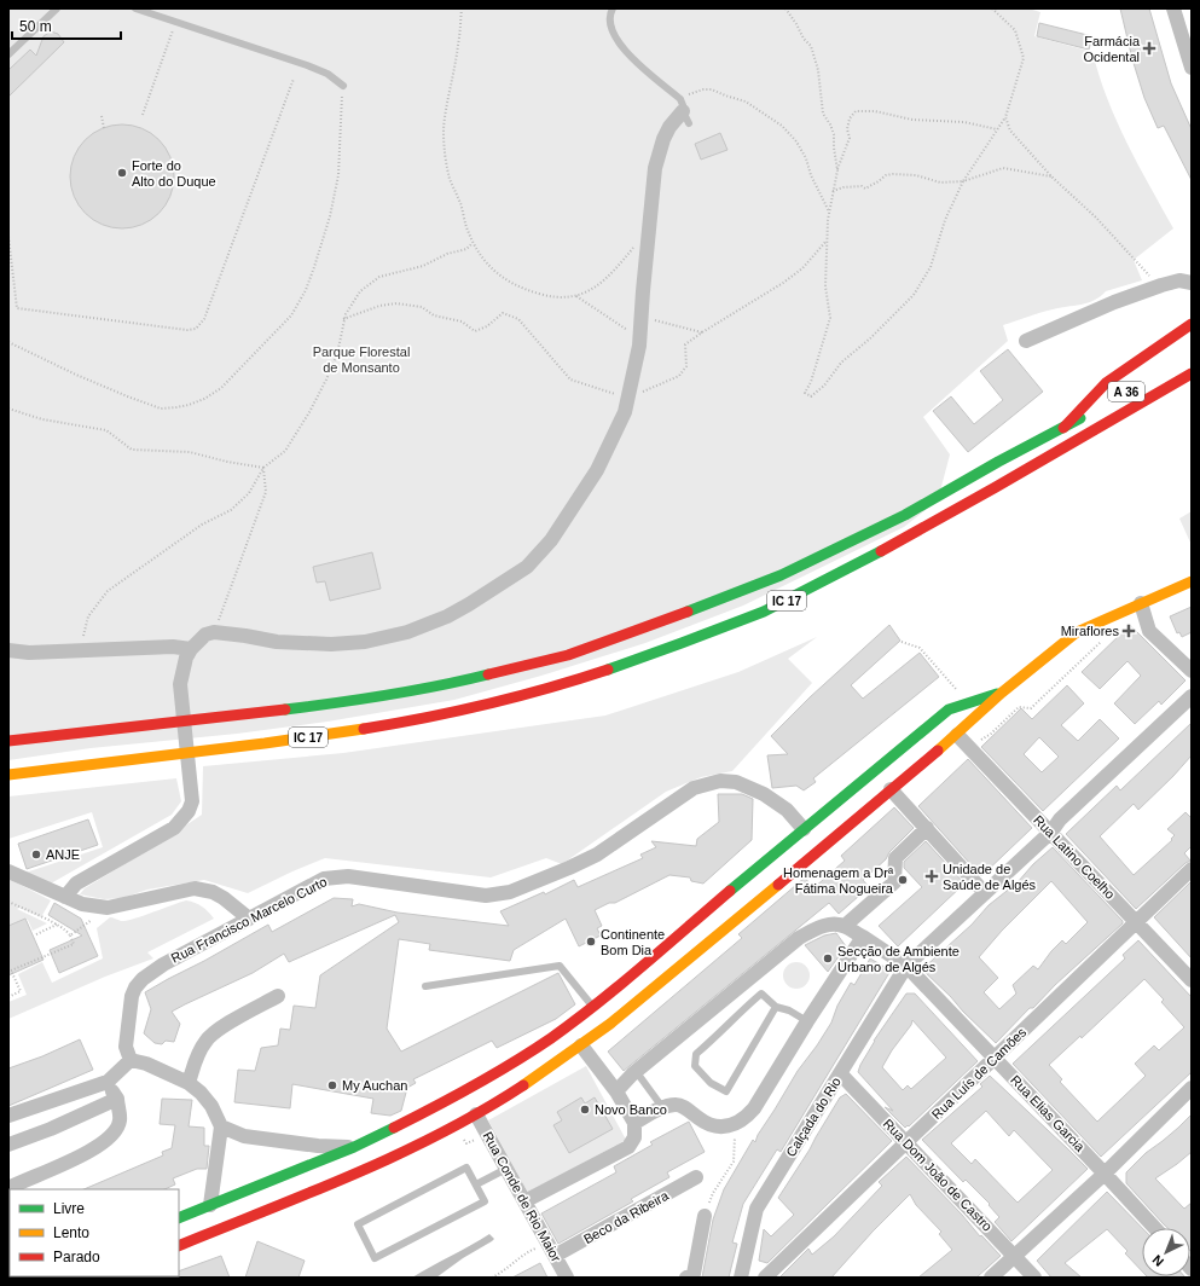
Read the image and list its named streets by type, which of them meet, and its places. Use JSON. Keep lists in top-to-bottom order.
{
  "streets": {
    "main road": ["A 36", "IC 17"],
    "street": [
      "Rua Latino Coelho",
      "Rua Francisco Marcelo Curto",
      "Rua Luís de Camões",
      "Rua Elias Garcia",
      "Calçada do Rio",
      "Rua Dom João de Castro",
      "Rua Conde de Rio Maior",
      "Beco da Ribeira"
    ]
  },
  "crossings": [
    ["A 36", "IC 17"],
    ["Rua Latino Coelho", "Rua Luís de Camões"],
    ["Rua Latino Coelho", "Calçada do Rio"],
    ["Rua Luís de Camões", "Rua Elias Garcia"],
    ["Rua Luís de Camões", "Rua Dom João de Castro"],
    ["Rua Elias Garcia", "Calçada do Rio"],
    ["Calçada do Rio", "Rua Dom João de Castro"],
    ["Rua Conde de Rio Maior", "Beco da Ribeira"]
  ],
  "parks": ["Parque Florestal de Monsanto"],
  "places": {
    "health": ["Farmácia Ocidental", "Miraflores", "Unidade de Saúde de Algés"],
    "other": [
      "Forte do Alto do Duque",
      "ANJE",
      "Homenagem a Drª Fátima Nogueira",
      "Continente Bom Dia",
      "Secção de Ambiente Urbano de Algés",
      "My Auchan",
      "Novo Banco"
    ]
  },
  "legend": ["Livre", "Lento", "Parado"],
  "scale_bar": "50 m",
  "north": "bottom left"
}
